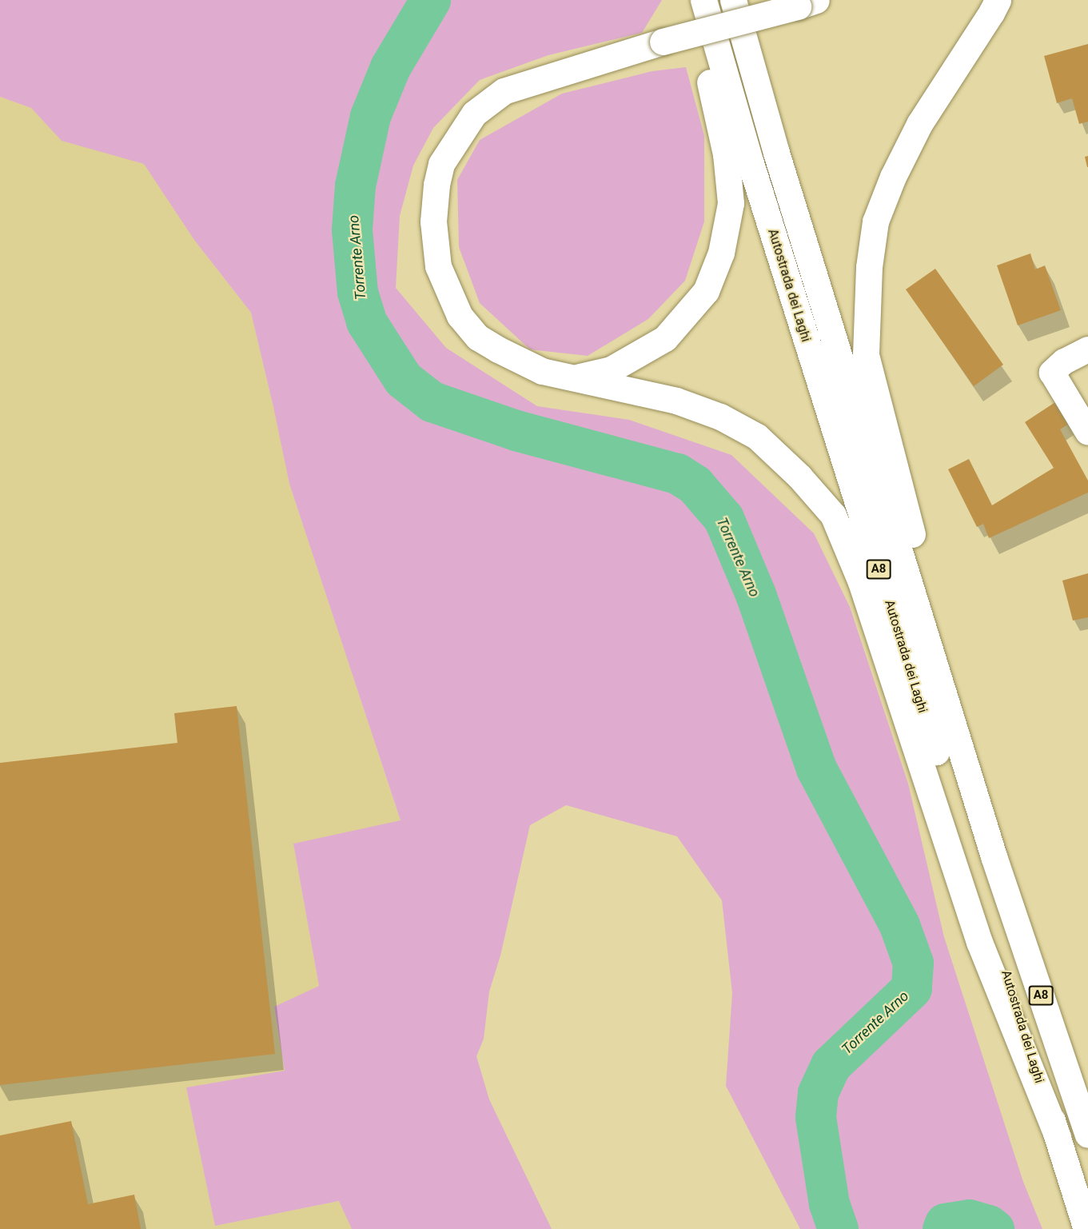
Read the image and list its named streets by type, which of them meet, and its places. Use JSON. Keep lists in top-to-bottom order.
{
  "streets": {
    "highway": ["Autostrada dei Laghi", "A8"]
  },
  "water": ["Torrente Arno"]
}
